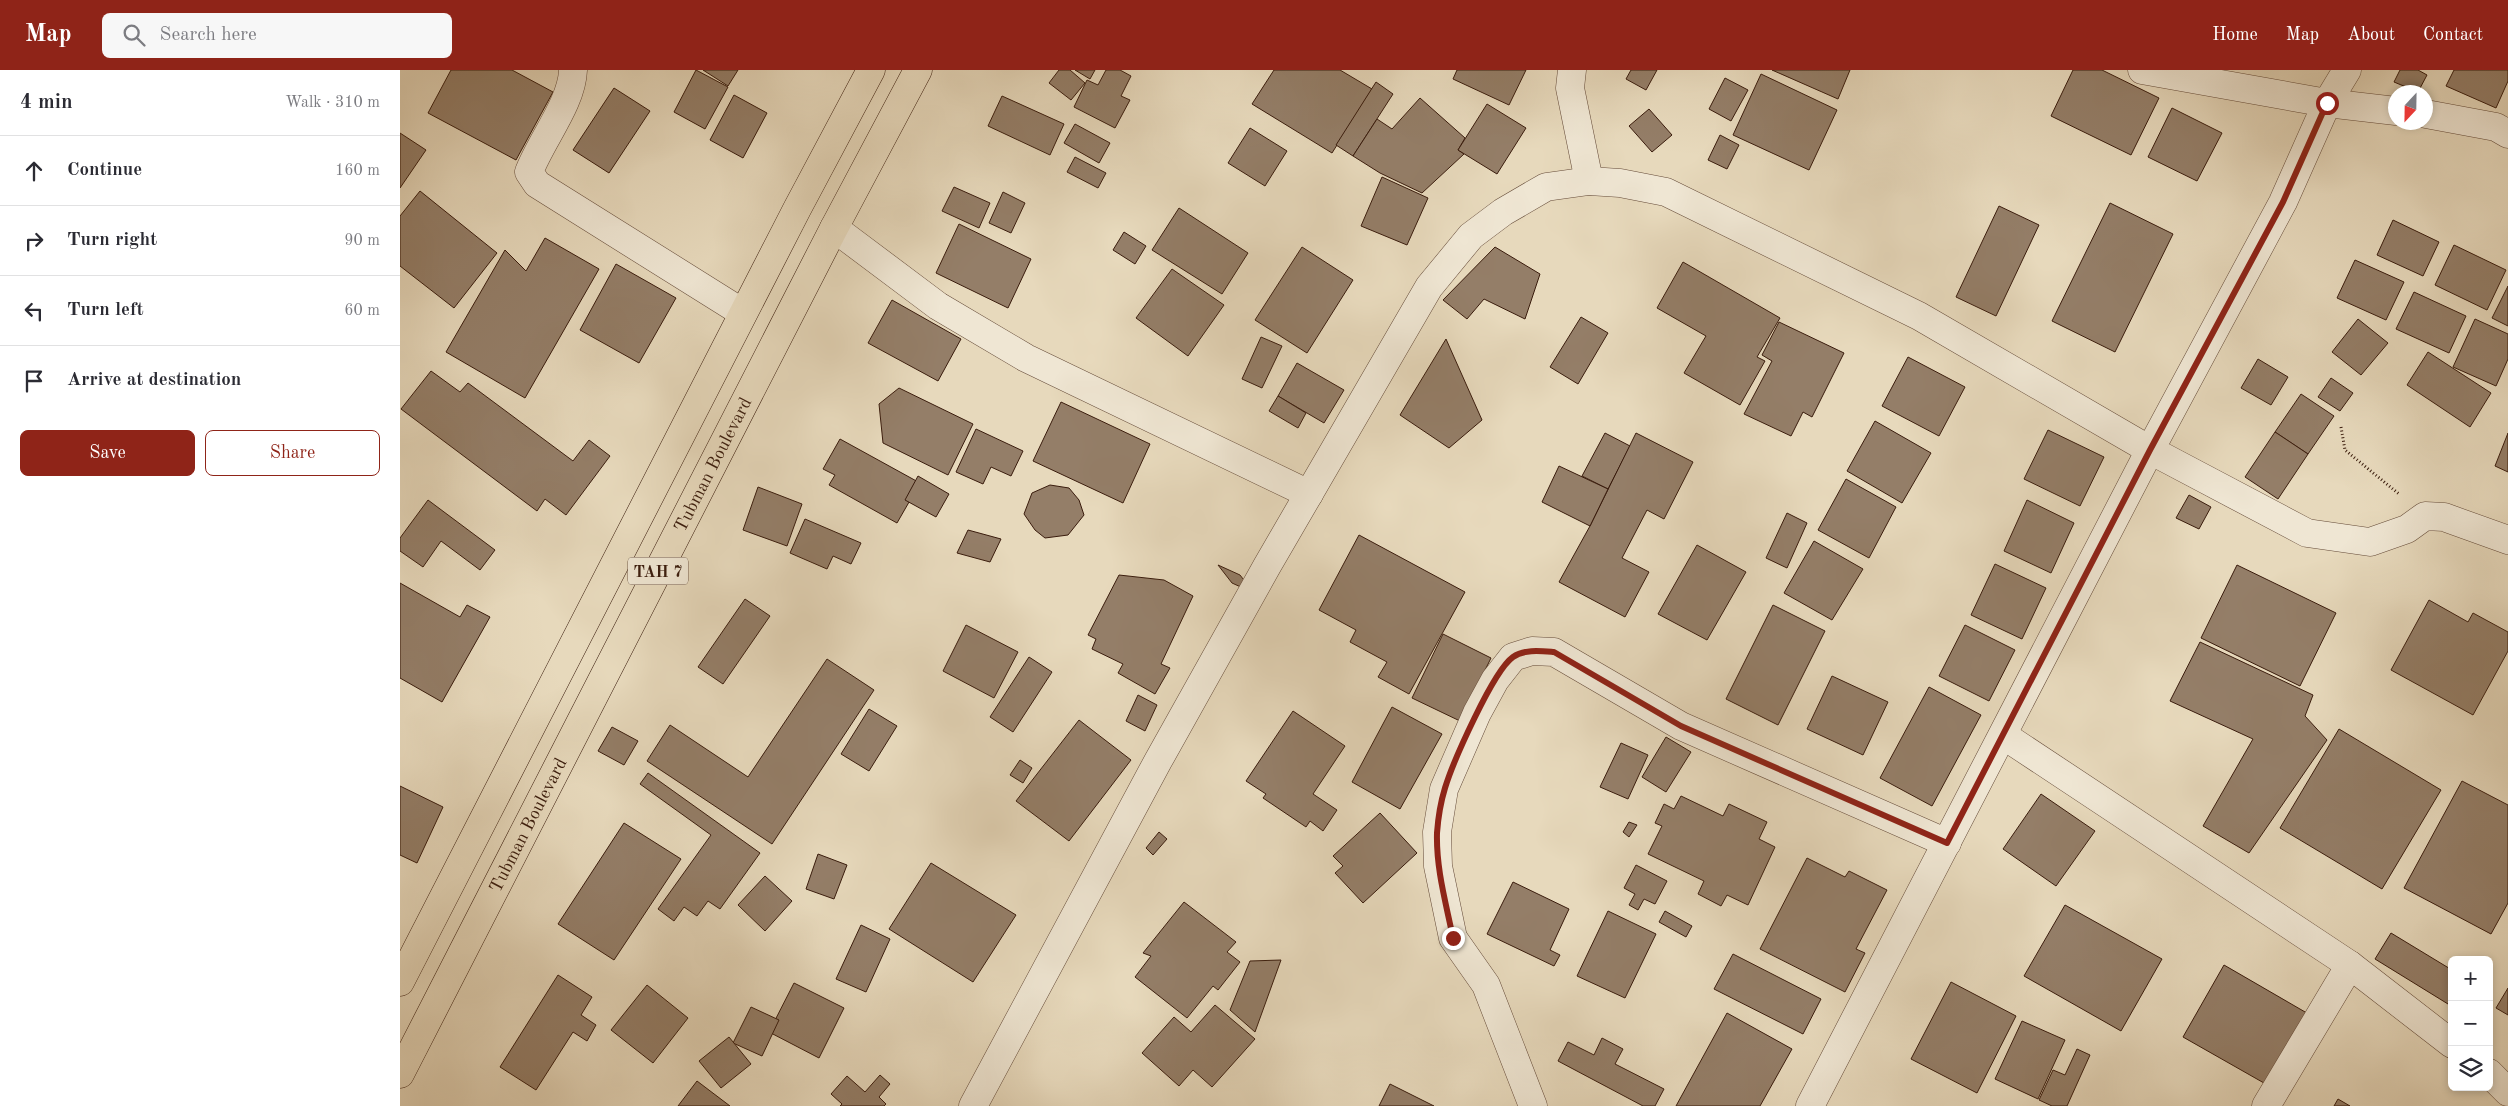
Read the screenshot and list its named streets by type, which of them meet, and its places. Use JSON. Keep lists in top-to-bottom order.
{
  "streets": {
    "highway": ["Tubman Boulevard", "TAH 7"]
  },
  "north": "bottom",
  "page": {
    "header": "Map",
    "search": "Search here",
    "nav": [
      "Home",
      "Map",
      "About",
      "Contact"
    ],
    "heading": ["4 min", "Walk · 310 m"],
    "list": [
      ["Continue", "160 m"],
      ["Turn right", "90 m"],
      ["Turn left", "60 m"],
      "Arrive at destination"
    ],
    "buttons": ["Save", "Share"],
    "map_buttons": ["+", "−"]
  }
}
